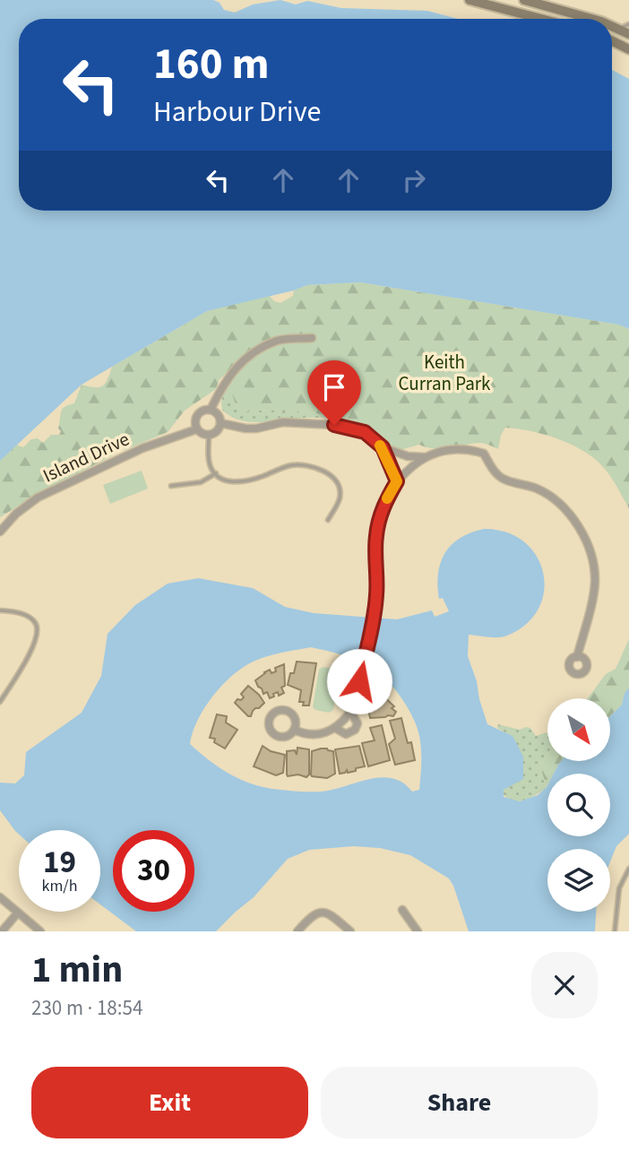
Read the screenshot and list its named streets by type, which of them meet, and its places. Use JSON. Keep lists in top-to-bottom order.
{
  "streets": {
    "street": ["Island Drive"]
  },
  "parks": ["Keith Curran Park"],
  "north": "bottom right",
  "page": {
    "turn": ["160 m", "Harbour Drive"],
    "speed": "19 km/h",
    "limit": "30",
    "heading": ["1 min", "230 m · 18:54"],
    "buttons": ["Exit", "Share"]
  }
}
